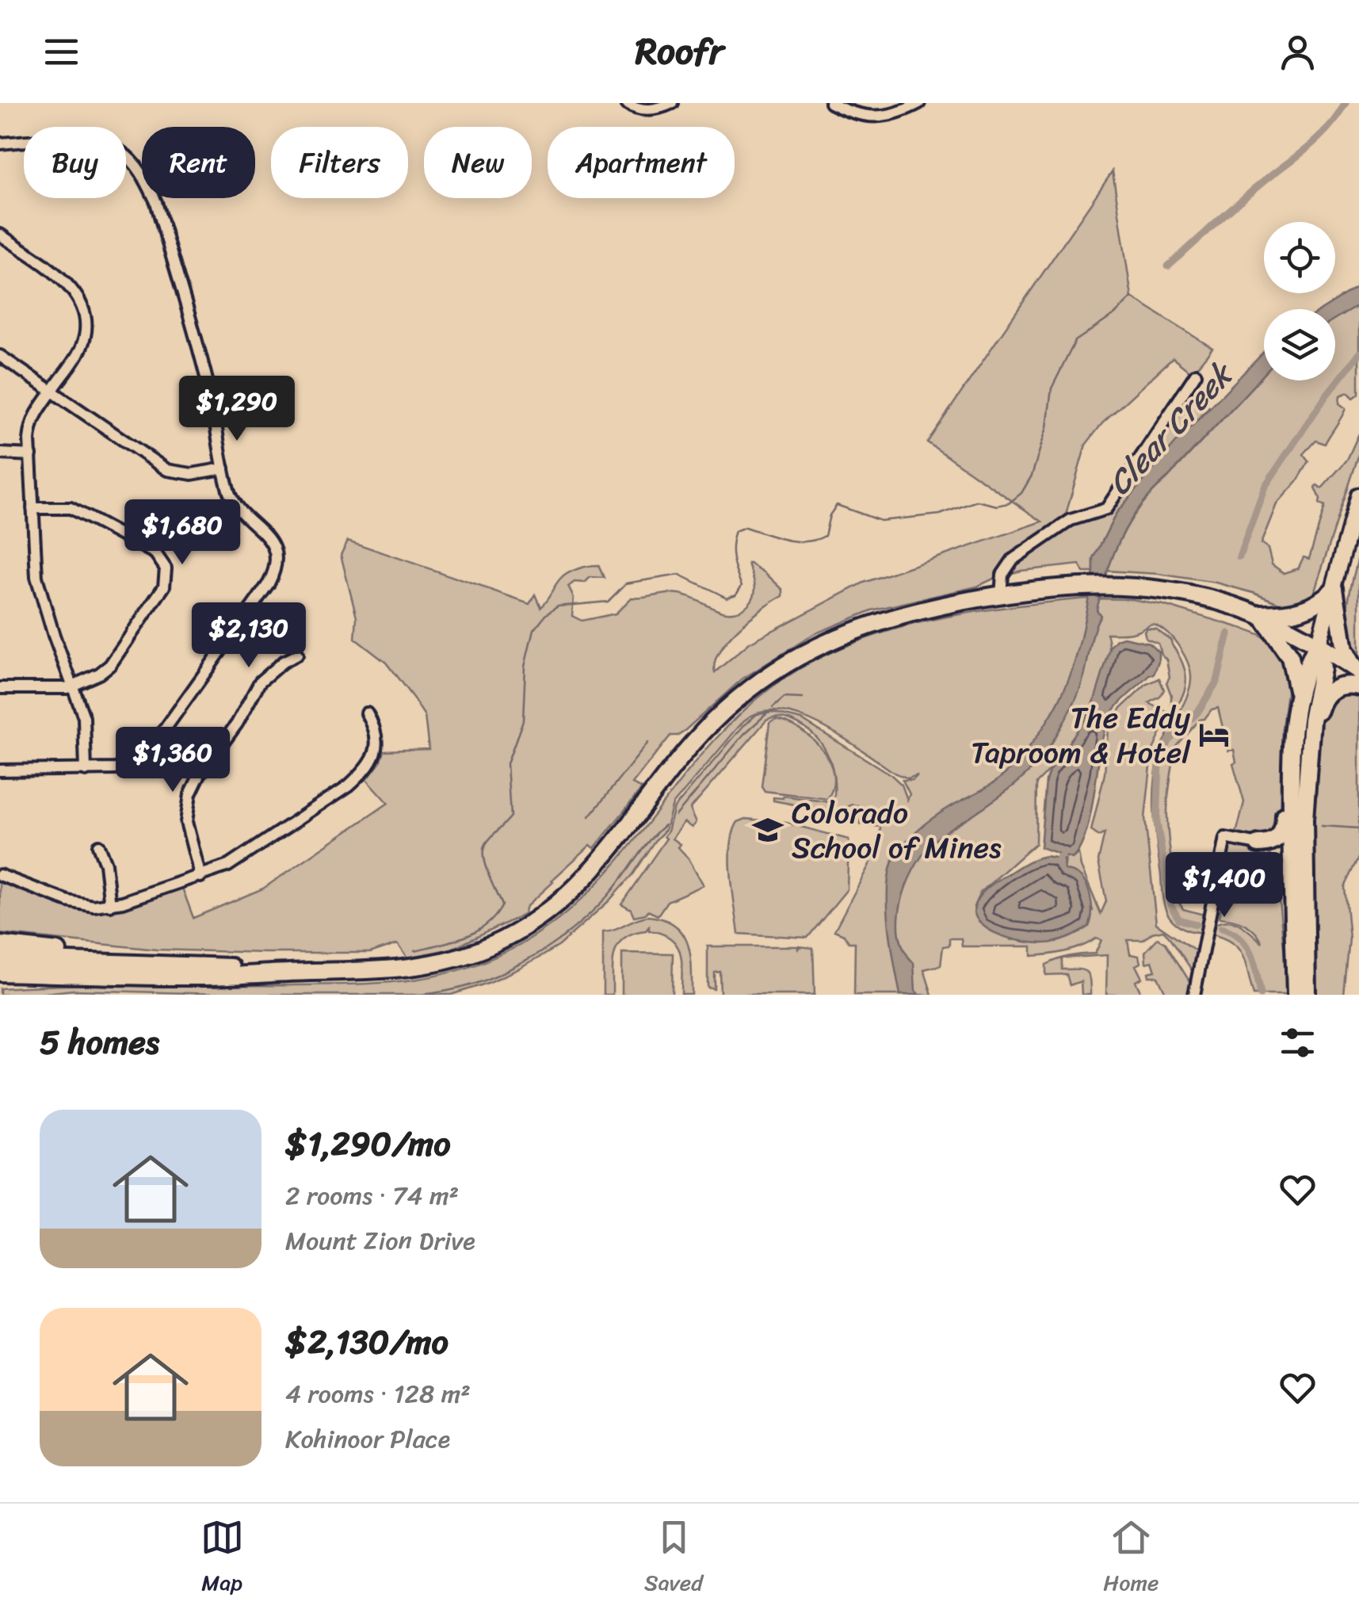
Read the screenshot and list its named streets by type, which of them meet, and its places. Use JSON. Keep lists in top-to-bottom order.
{
  "water": ["Clear Creek"],
  "places": {
    "hotel": ["The Eddy Taproom & Hotel"],
    "school or university": ["Colorado School of Mines"]
  },
  "page": {
    "header": "Roofr",
    "chip": [
      "Buy",
      "Rent",
      "Filters",
      "New",
      "Apartment"
    ],
    "price": [
      "$1,290",
      "$1,680",
      "$2,130",
      "$1,360",
      "$1,400"
    ],
    "heading": "5 homes",
    "list": [
      {
        "name": "$1,290/mo",
        "note": "2 rooms · 74 m² · Mount Zion Drive"
      },
      {
        "name": "$2,130/mo",
        "note": "4 rooms · 128 m² · Kohinoor Place"
      }
    ],
    "tabs": ["Map", "Saved", "Home"]
  }
}
